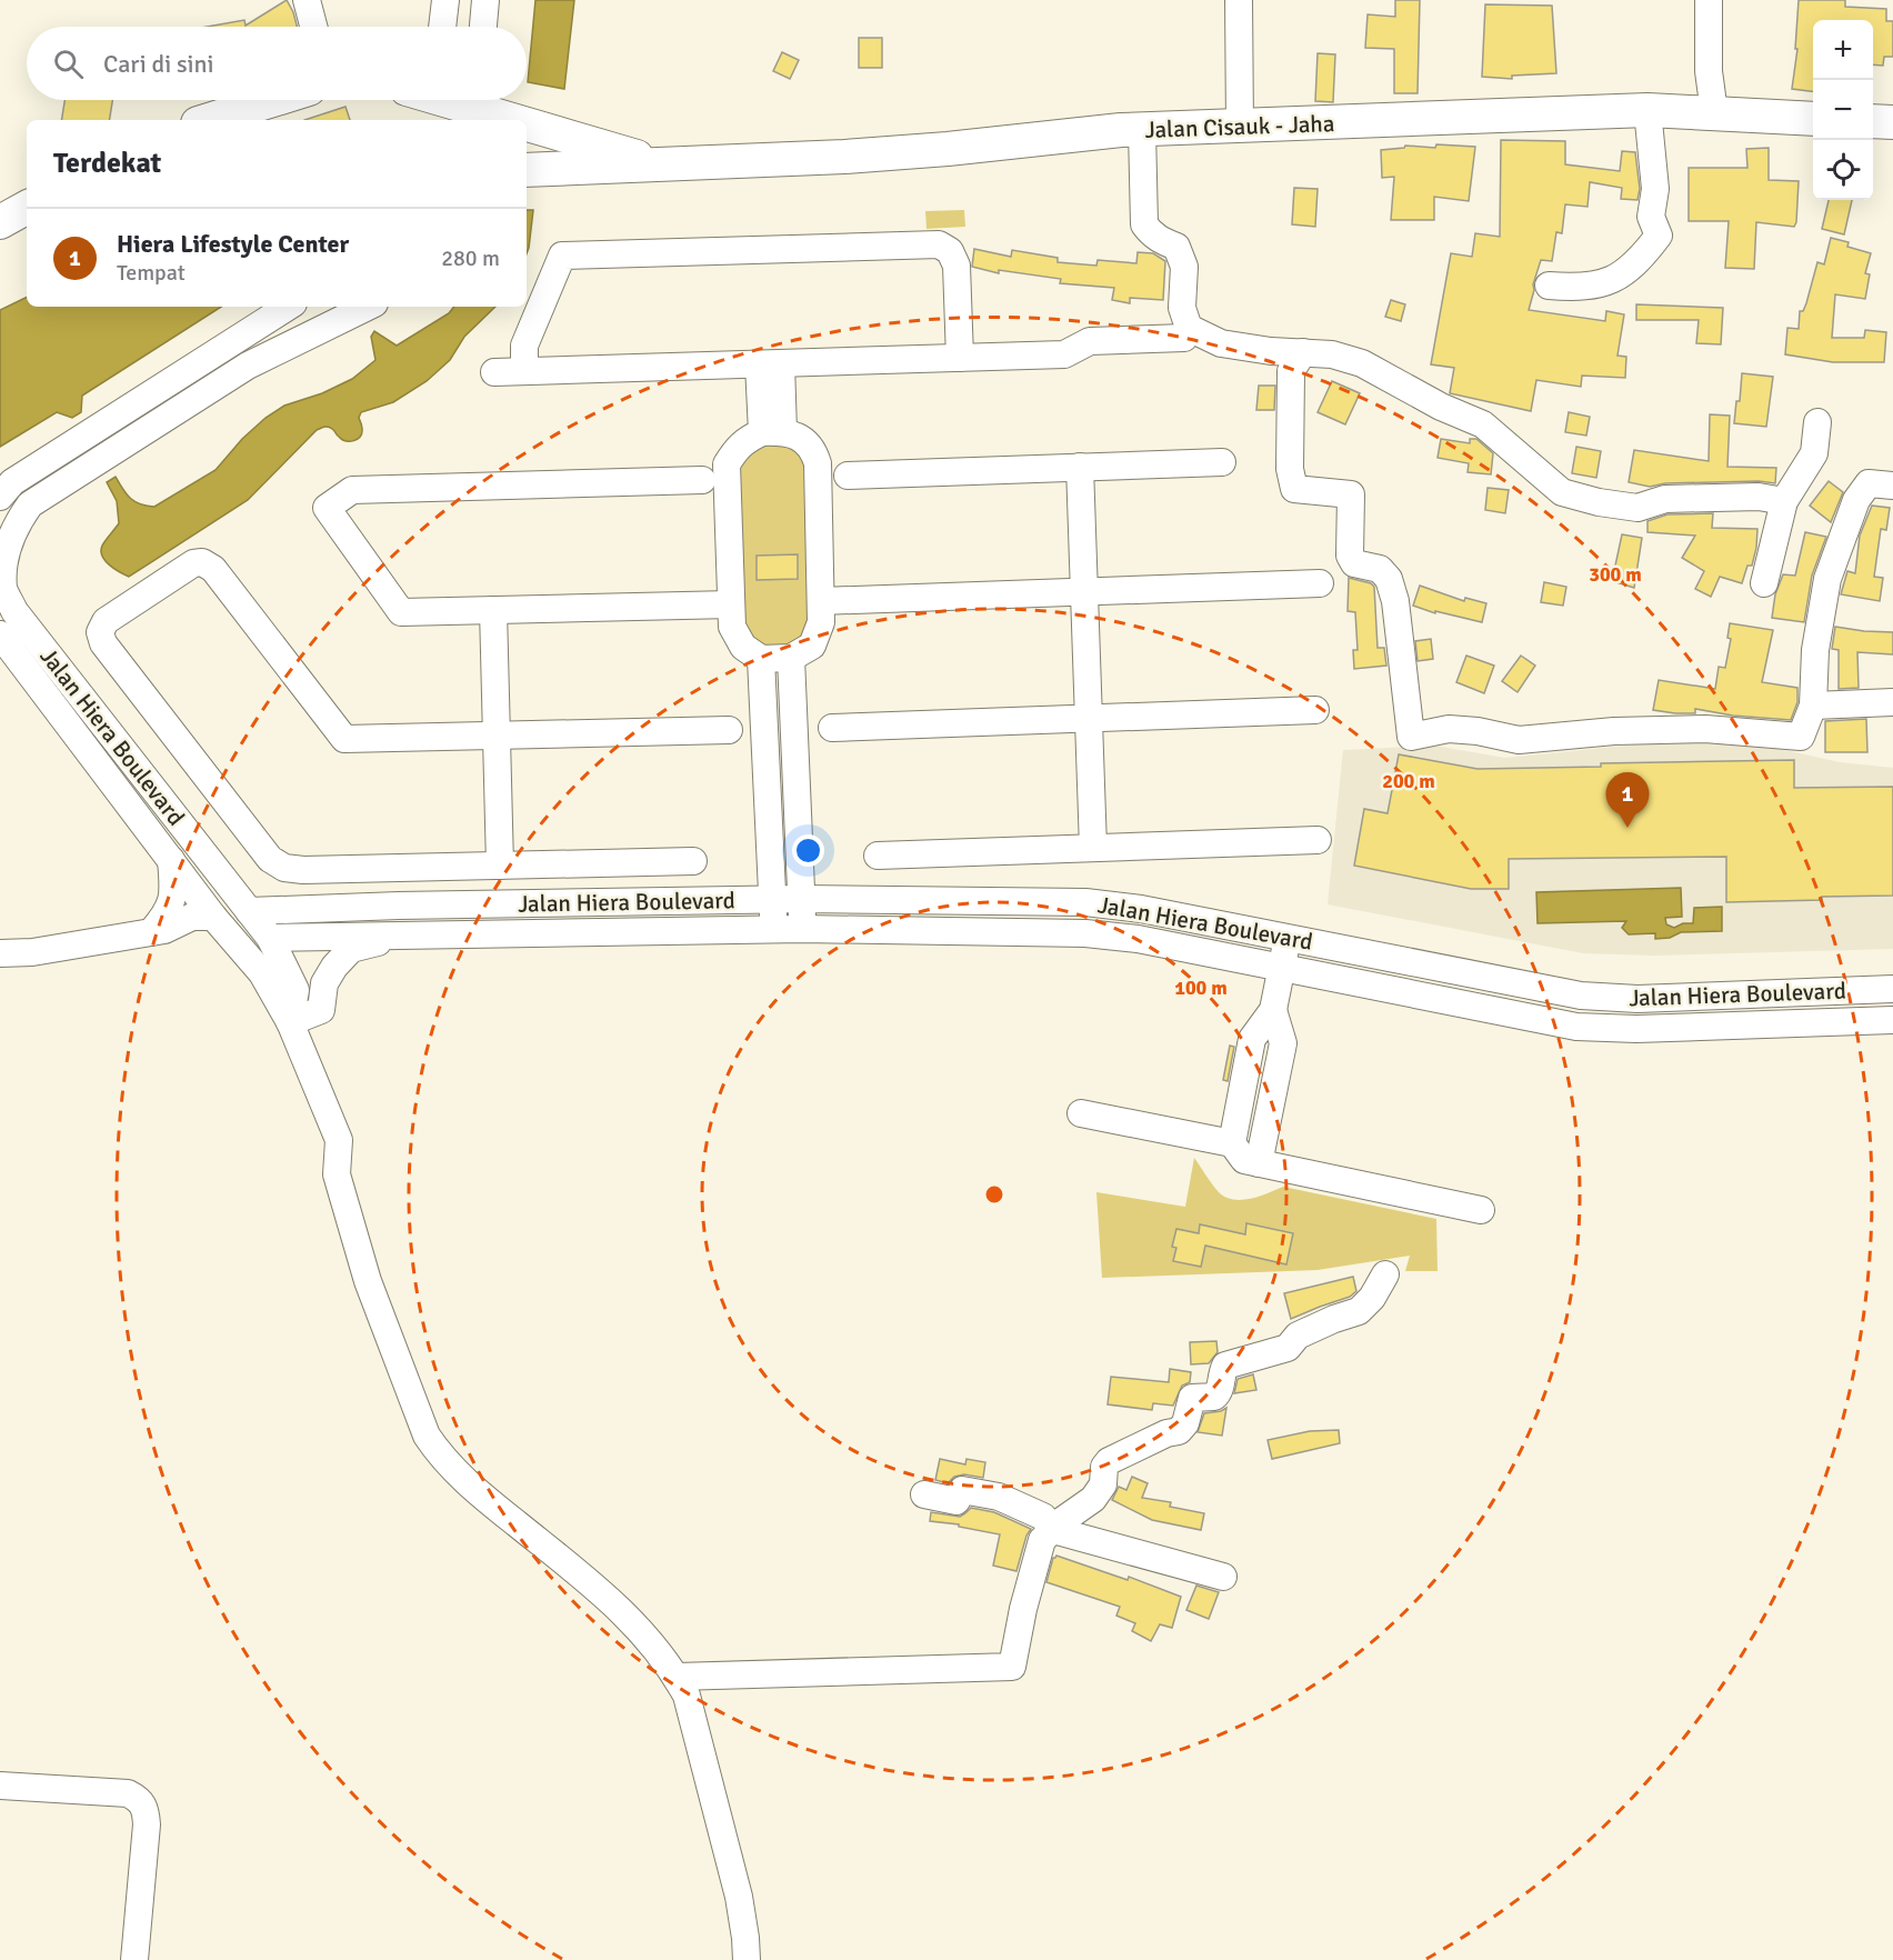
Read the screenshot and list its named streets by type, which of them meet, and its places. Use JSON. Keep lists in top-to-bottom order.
{
  "streets": {
    "main road": ["Jalan Cisauk - Jaha"],
    "street": ["Jalan Hiera Boulevard"]
  },
  "page": {
    "map_buttons": ["+", "−"],
    "search": "Cari di sini",
    "heading": "Terdekat",
    "list": [
      {
        "mark": "1",
        "name": "Hiera Lifestyle Center",
        "note": "Tempat",
        "value": "280 m"
      }
    ],
    "pins": "1"
  },
  "rings": ["300 m", "200 m", "100 m"]
}
